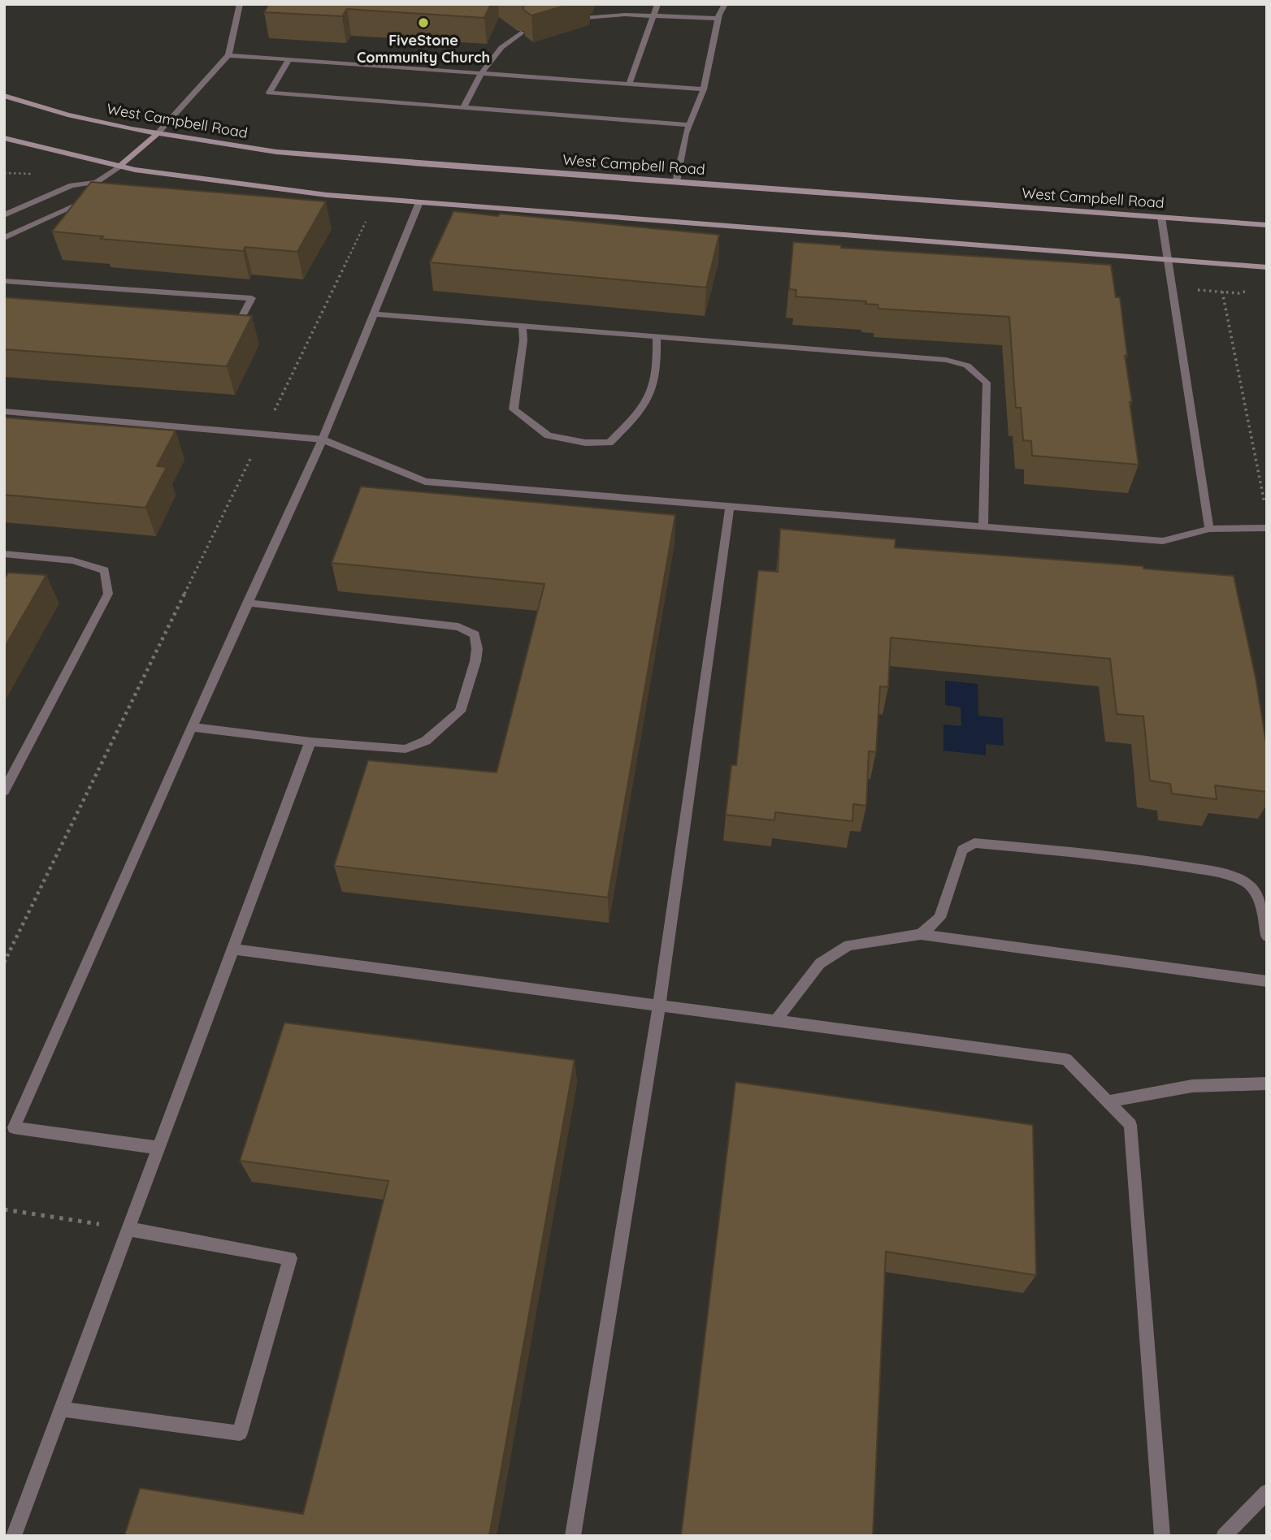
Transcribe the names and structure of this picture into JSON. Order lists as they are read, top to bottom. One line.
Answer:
{"streets":{"main road":["West Campbell Road"]},"places":["FiveStone Community Church"]}
